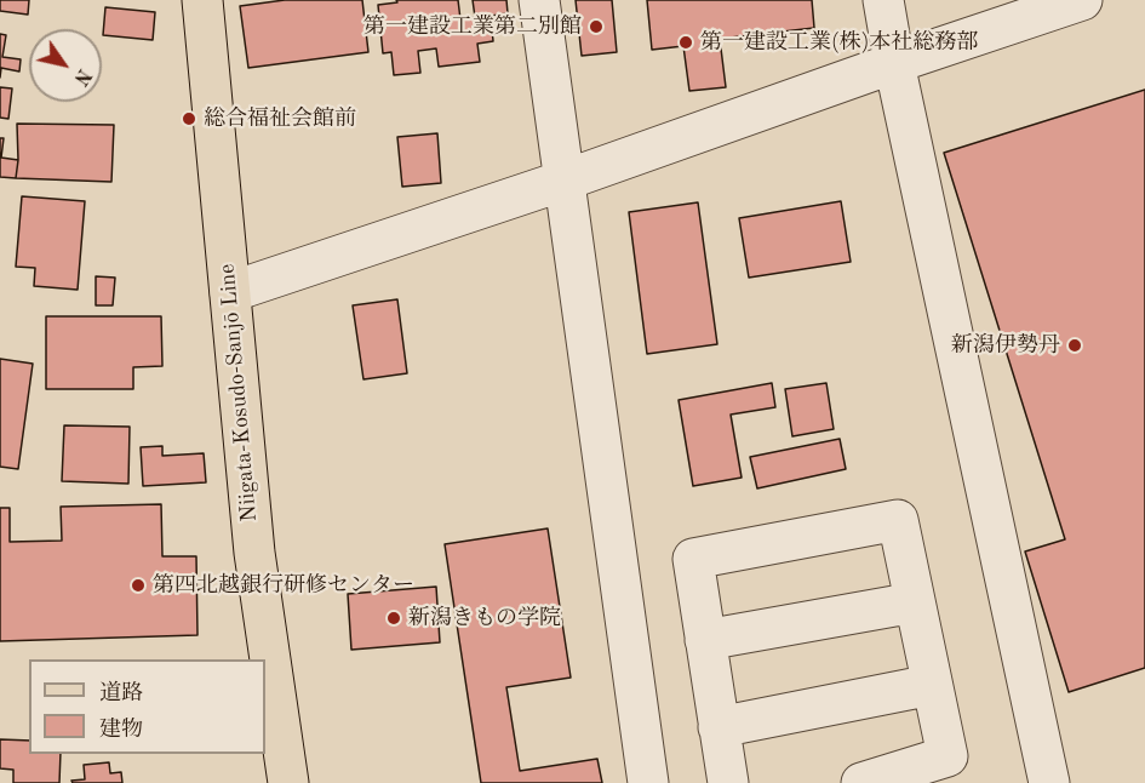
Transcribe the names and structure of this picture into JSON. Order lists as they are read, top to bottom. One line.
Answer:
{"streets":{"main road":["Niigata-Kosudo-Sanjō Line"]},"places":["第一建設工業第二別館","第一建設工業(株)本社総務部","総合福祉会館前","新潟伊勢丹","第四北越銀行研修センター","新潟きもの学院"],"legend":["道路","建物"],"north":"bottom right"}
